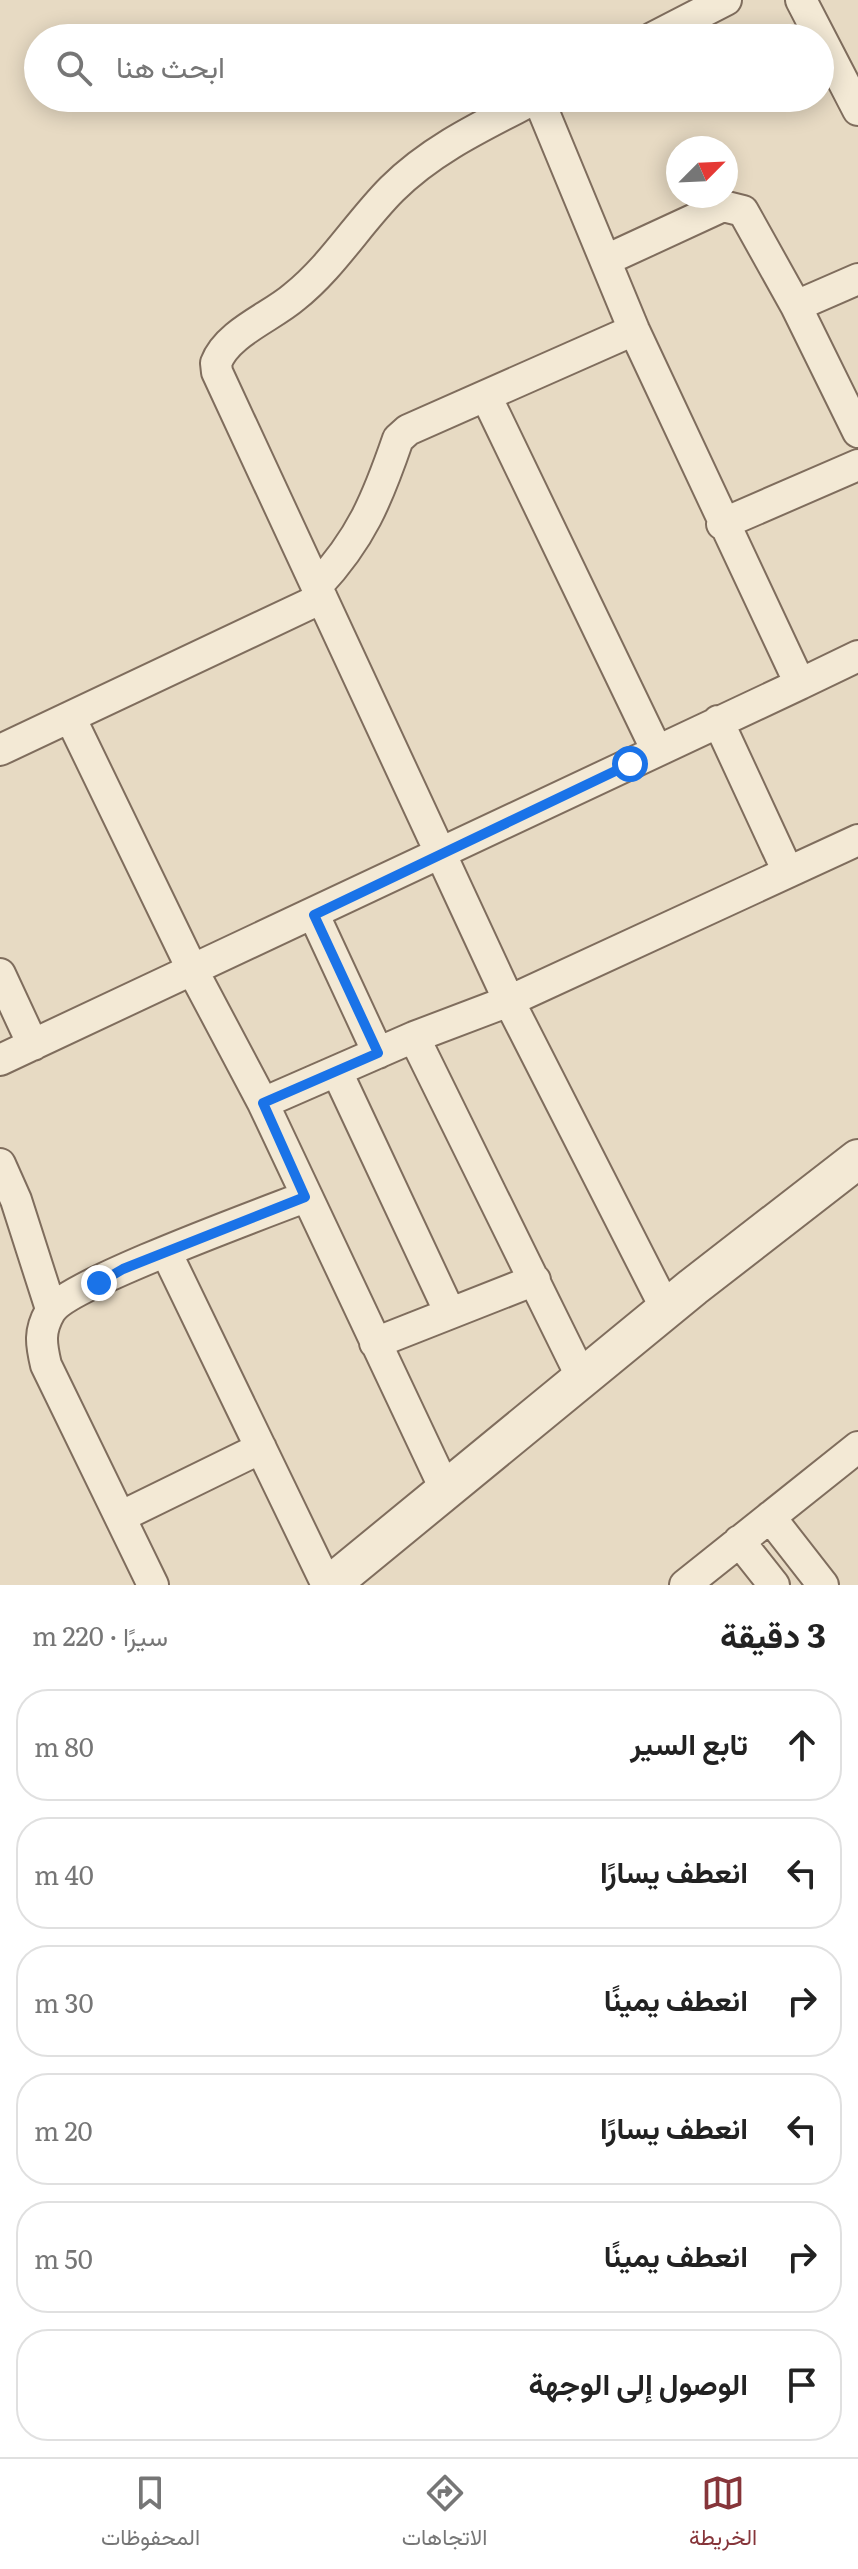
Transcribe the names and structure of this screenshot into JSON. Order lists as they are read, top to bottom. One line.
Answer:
{"north":"top right","page":{"search":"ابحث هنا","heading":["3 دقيقة","سيرًا · 220 m"],"list":[["تابع السير","80 m"],["انعطف يسارًا","40 m"],["انعطف يمينًا","30 m"],["انعطف يسارًا","20 m"],["انعطف يمينًا","50 m"],"الوصول إلى الوجهة"],"nav":["الخريطة","الاتجاهات","المحفوظات"]}}
